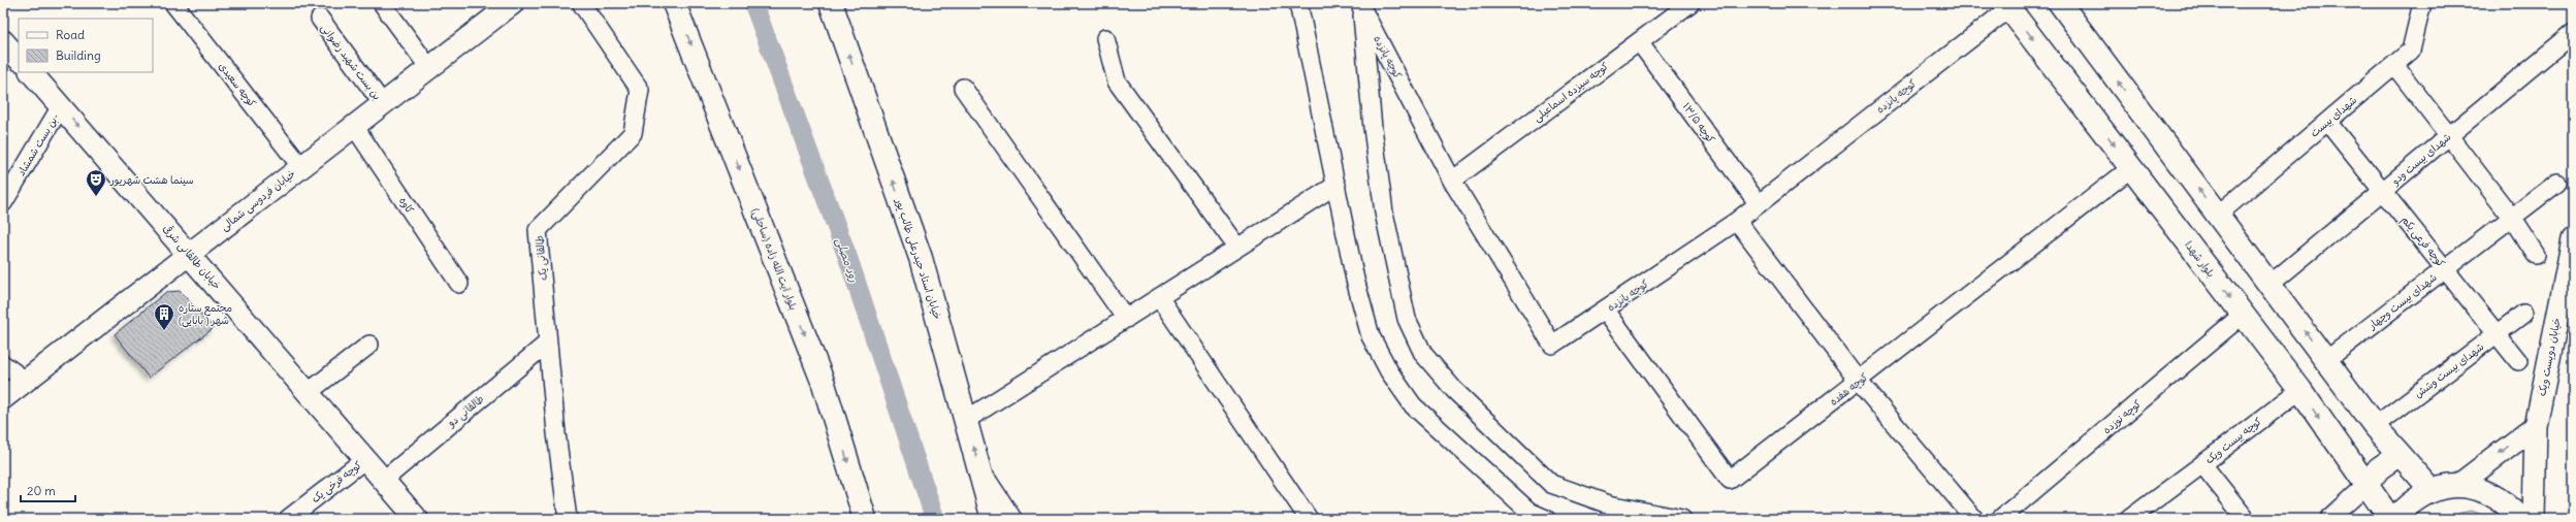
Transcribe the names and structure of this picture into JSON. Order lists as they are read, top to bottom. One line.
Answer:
{"streets":{"main road":["بلوار آیت الله زاده (ساحلی)","خیابان استاد حیدرعلی طالب پور","بلوار شهدا"],"street":["کوچه پانزده","بن بست شهید رضوانی","کوچه سعیدی","کوچه سیزده اسماعیلی","شهدای بیست","کوچه ۱۳/۵","بن بست شمشاد-","شهدای بیست ودو","خیابان فردوسی شمالی","کاوه","کوچه فرعی یکم","خیابان طالقانی شرقی","طالقانی یک","شهدای بیست وچهار","خیابان دویست ویک","شهدای بیست وشش","کوچه هفده","طالقانی دو","کوچه نوزده","کوچه بیست ویک","کوچه فرخی یک"]},"crossings":[["کوچه پانزده","کوچه سیزده اسماعیلی"],["کوچه پانزده","کوچه ۱۳/۵"],["کوچه پانزده","بلوار شهدا"],["کوچه پانزده","کوچه هفده"],["بن بست شهید رضوانی","خیابان فردوسی شمالی"],["کوچه سعیدی","خیابان فردوسی شمالی"],["کوچه سیزده اسماعیلی","کوچه ۱۳/۵"],["شهدای بیست","کوچه فرعی یکم"],["بن بست شمشاد-","خیابان طالقانی شرقی"],["شهدای بیست ودو","کوچه فرعی یکم"],["خیابان فردوسی شمالی","کاوه"],["خیابان فردوسی شمالی","خیابان طالقانی شرقی"],["کوچه فرعی یکم","شهدای بیست وچهار"],["کوچه فرعی یکم","شهدای بیست وشش"],["خیابان طالقانی شرقی","طالقانی دو"],["خیابان طالقانی شرقی","کوچه فرخی یک"],["طالقانی یک","طالقانی دو"],["بلوار شهدا","کوچه هفده"],["بلوار شهدا","کوچه نوزده"],["بلوار شهدا","کوچه بیست ویک"]],"one_way":["بلوار آیت الله زاده (ساحلی)","خیابان استاد حیدرعلی طالب پور"],"water":["رود مصلی"],"places":{"theatre":["سینما هشت شهریور"],"building":["مجتمع ستاره شهر ( بابایی)"]},"legend":["Road","Building"],"scale_bar":"20 m"}
